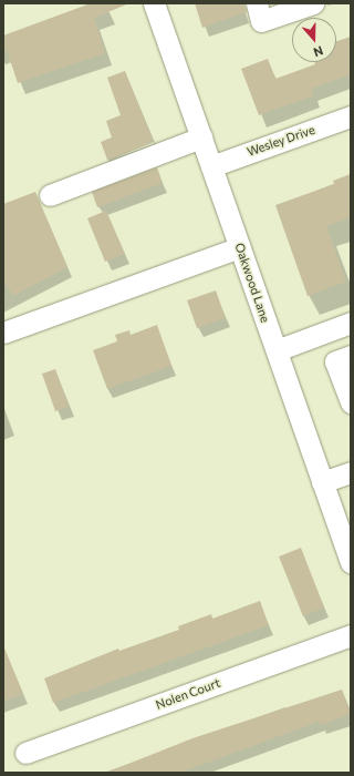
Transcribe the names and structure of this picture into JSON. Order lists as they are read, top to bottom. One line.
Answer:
{"streets":{"street":["Wesley Drive","Oakwood Lane","Nolen Court"]},"crossings":[["Wesley Drive","Oakwood Lane"]],"north":"bottom"}
